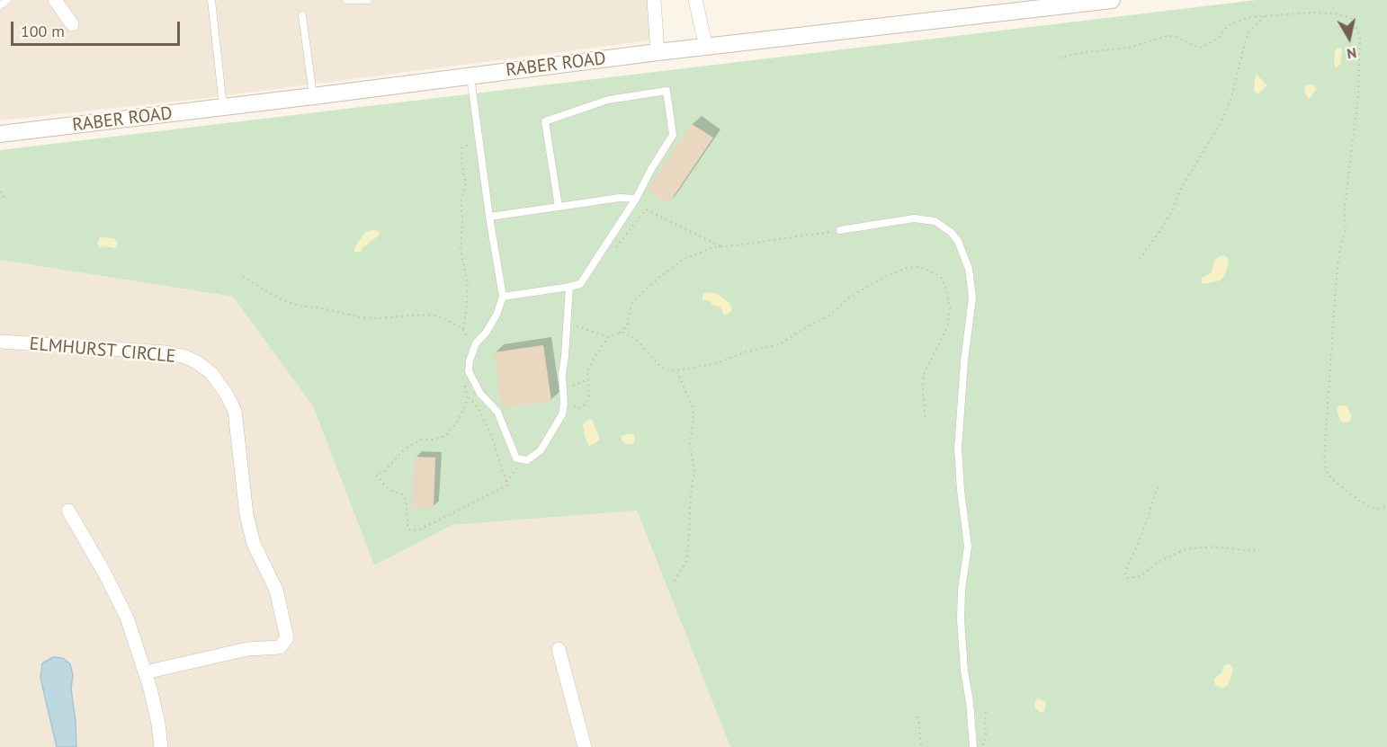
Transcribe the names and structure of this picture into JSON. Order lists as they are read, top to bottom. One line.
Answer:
{"streets":{"street":["RABER ROAD","ELMHURST CIRCLE"]},"scale_bar":"100 m","north":"bottom"}
